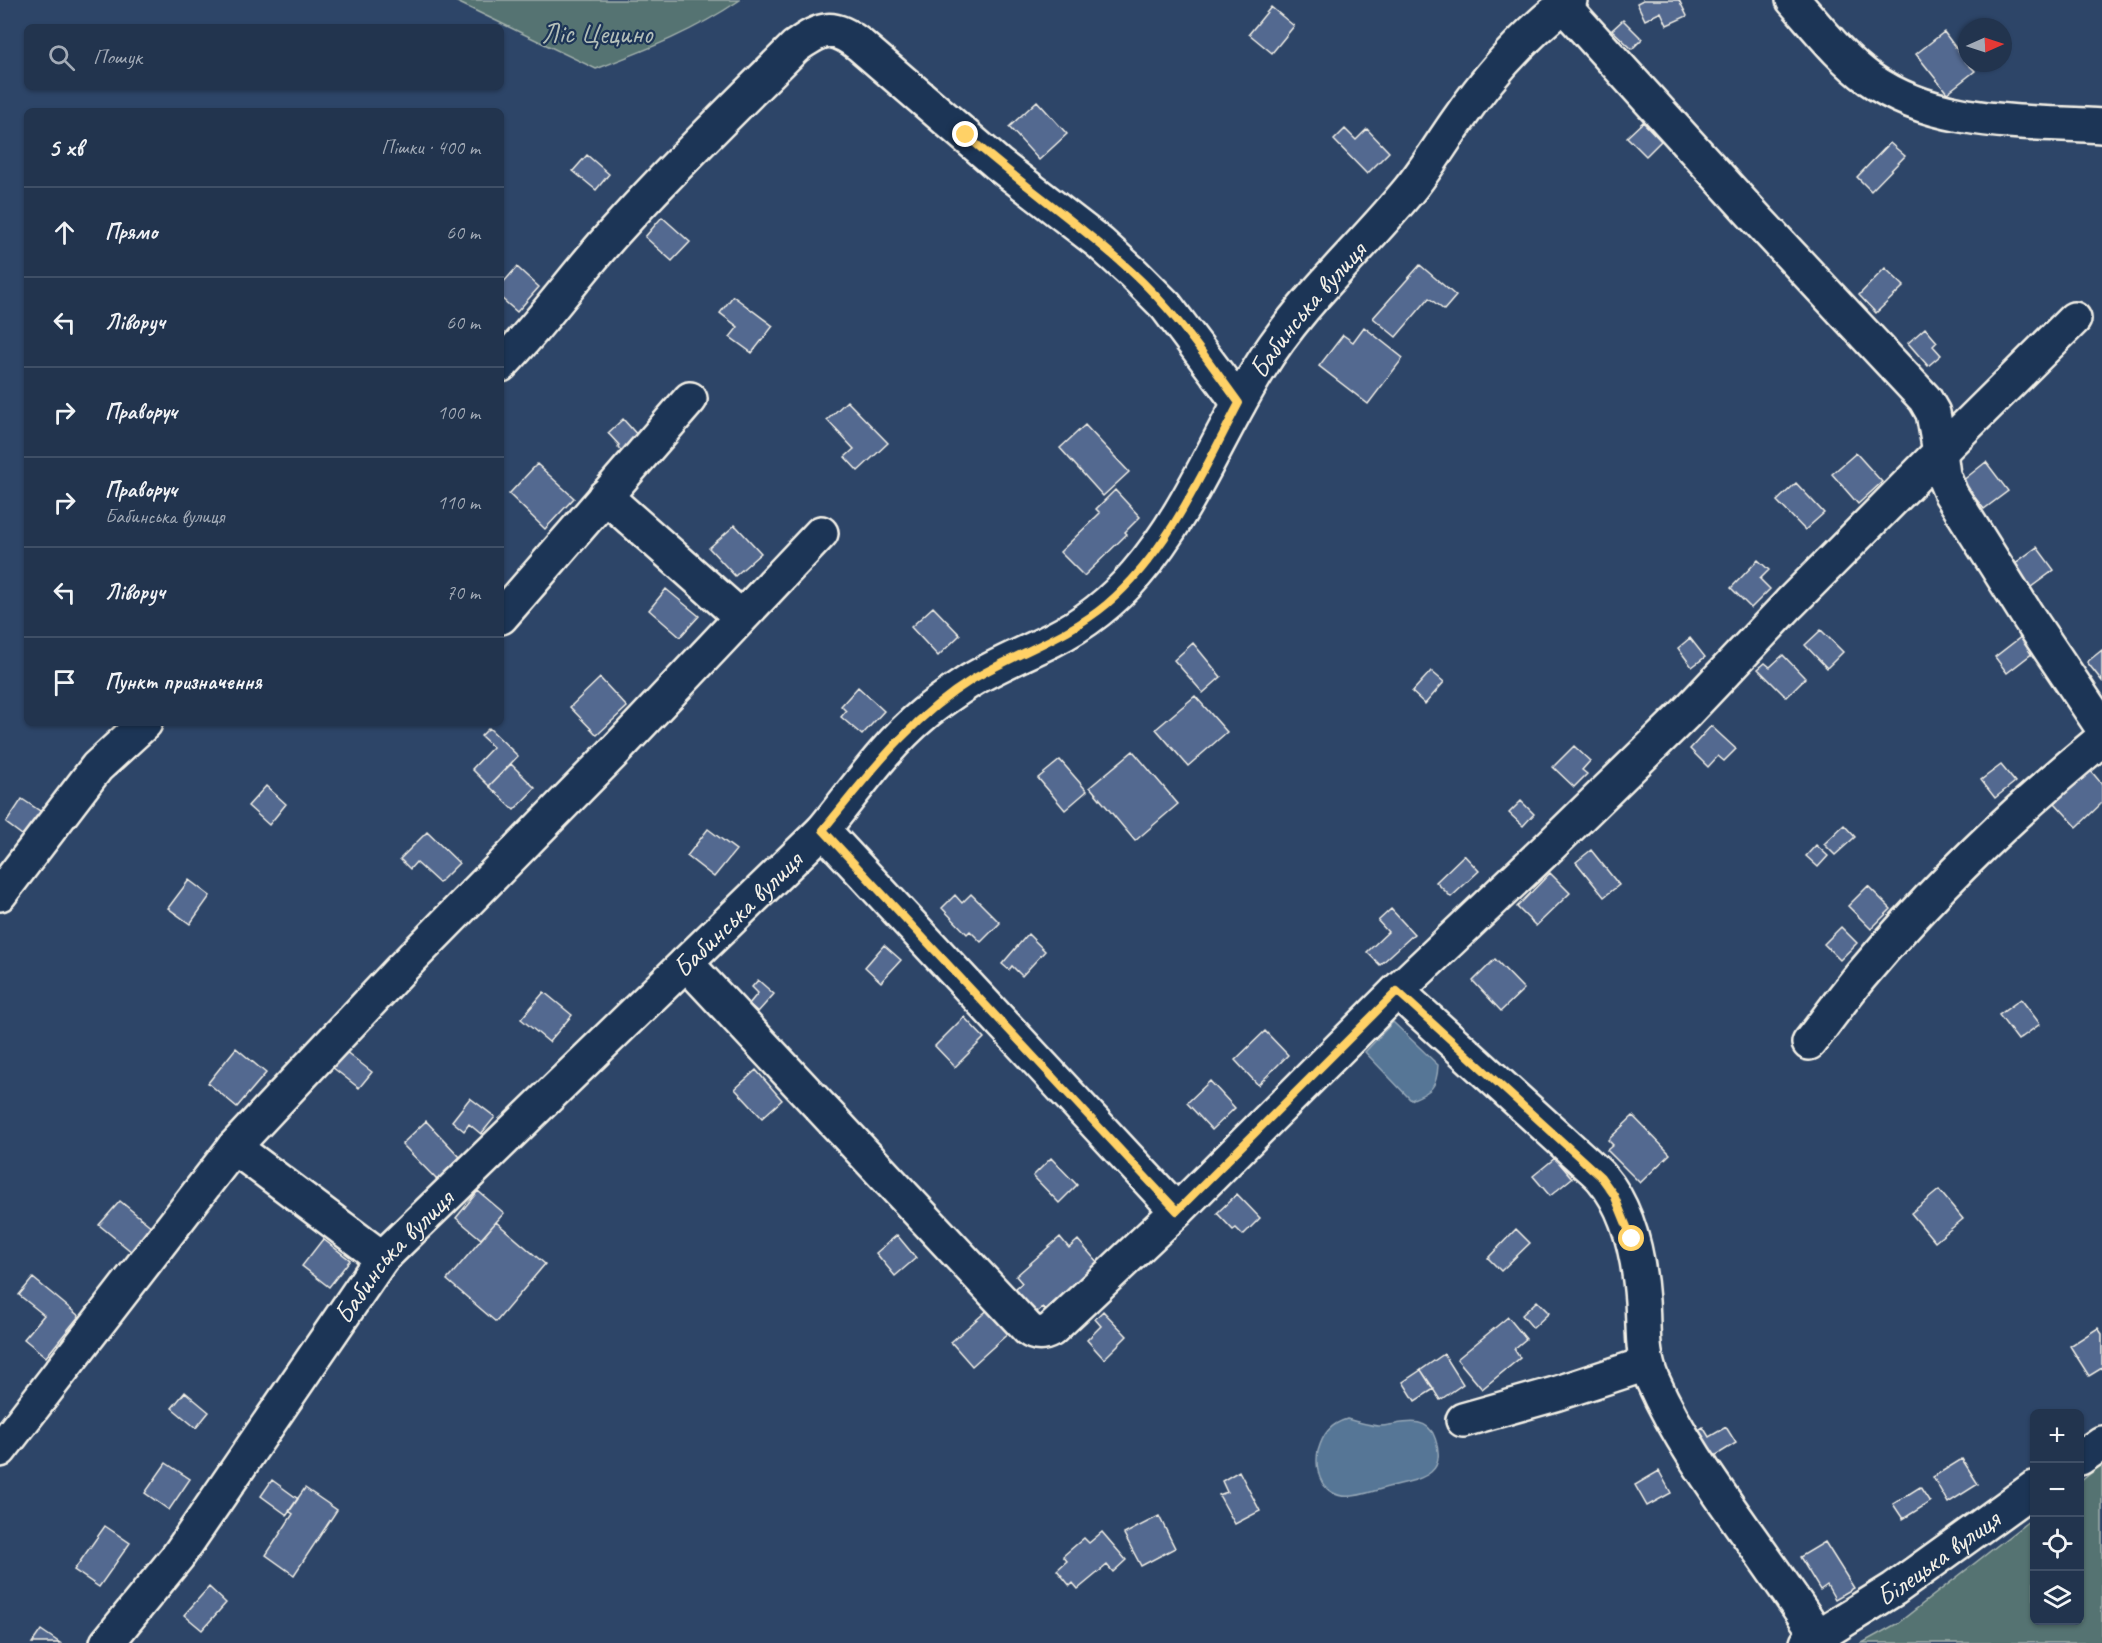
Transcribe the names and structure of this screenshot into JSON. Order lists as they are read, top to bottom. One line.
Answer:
{"streets":{"street":["Бабинська вулиця","Білецька вулиця"]},"parks":["Ліс Цецино"],"north":"right","page":{"search":"Пошук","heading":["5 хв","Пішки · 400 m"],"list":[["Прямо","60 m"],["Ліворуч","60 m"],["Праворуч","100 m"],["Праворуч","Бабинська вулиця","110 m"],["Ліворуч","70 m"],"Пункт призначення"],"map_buttons":["+","−"]}}
